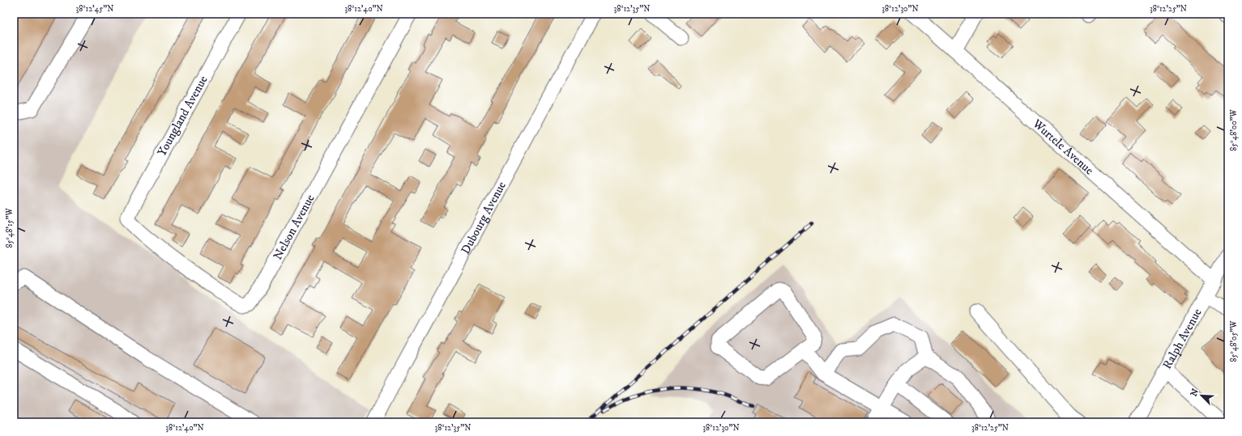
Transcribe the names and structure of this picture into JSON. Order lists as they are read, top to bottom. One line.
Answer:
{"streets":{"street":["Youngland Avenue","Wurtele Avenue","Dubourg Avenue","Nelson Avenue","Ralph Avenue"]},"crossings":[["Youngland Avenue","Nelson Avenue"],["Wurtele Avenue","Ralph Avenue"]],"north":"top left","coordinates":["38°12'45\"N","38°12'40\"N","38°12'35\"N","38°12'30\"N","38°12'25\"N","85°48'00\"W","85°48'15\"W","85°48'05\"W"]}
